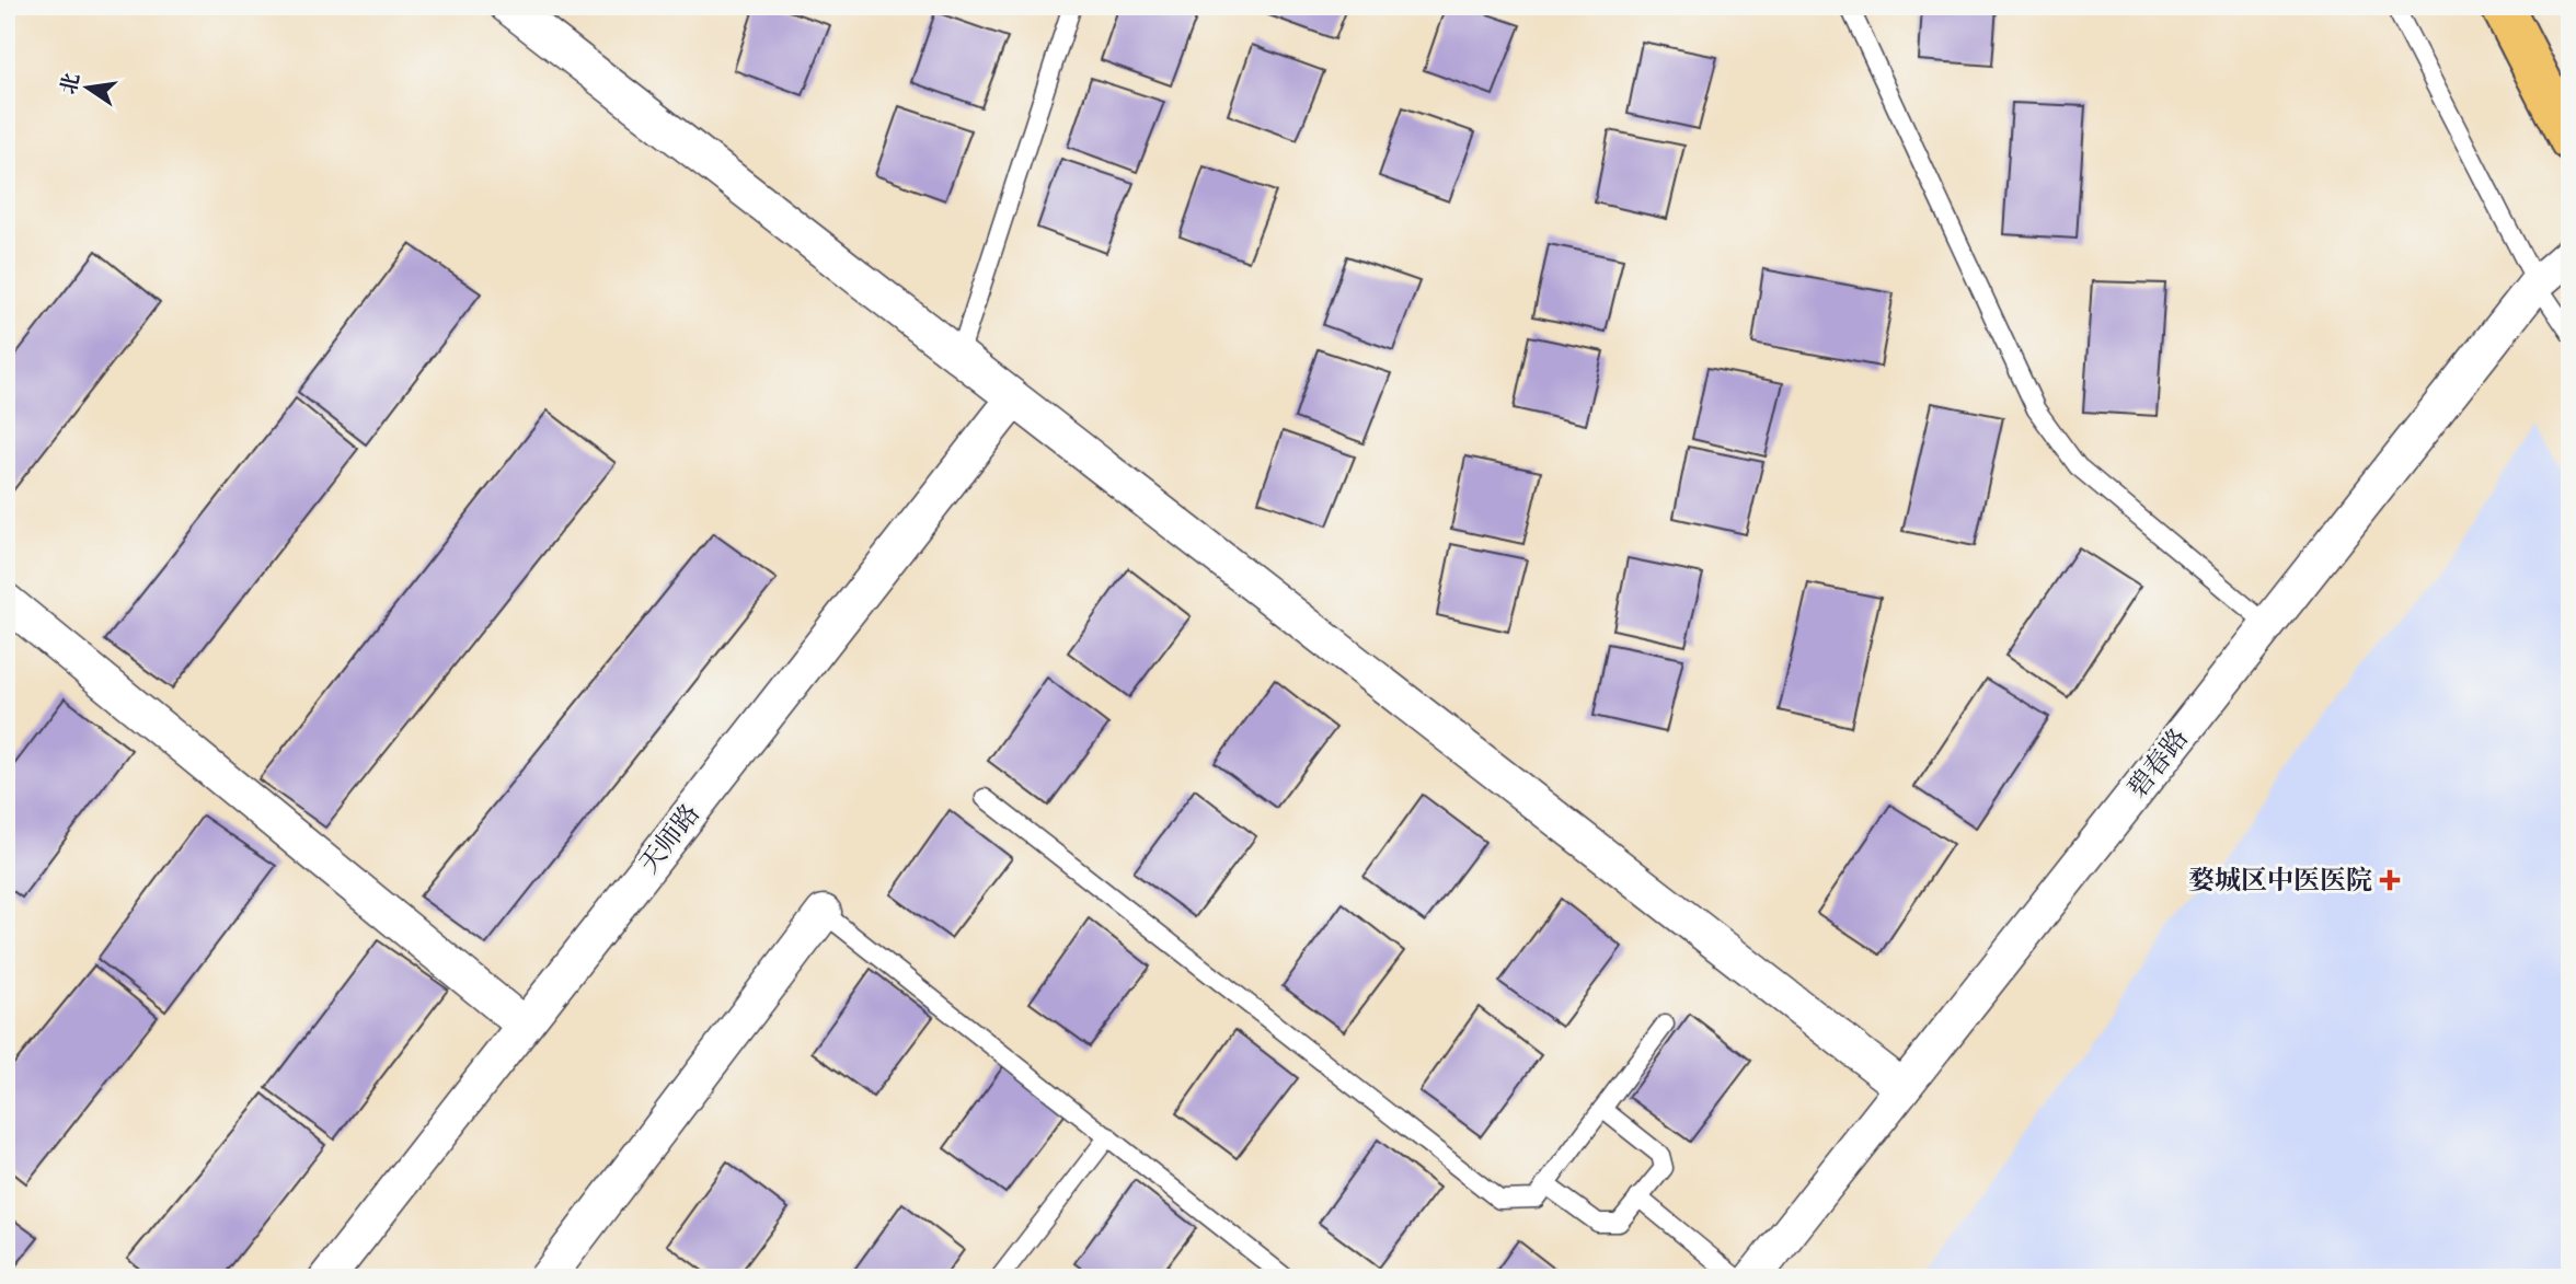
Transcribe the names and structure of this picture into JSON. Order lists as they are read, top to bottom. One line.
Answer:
{"streets":{"street":["碧春路","天师路"]},"places":{"health":["婺城区中医医院"]},"north":"left"}
